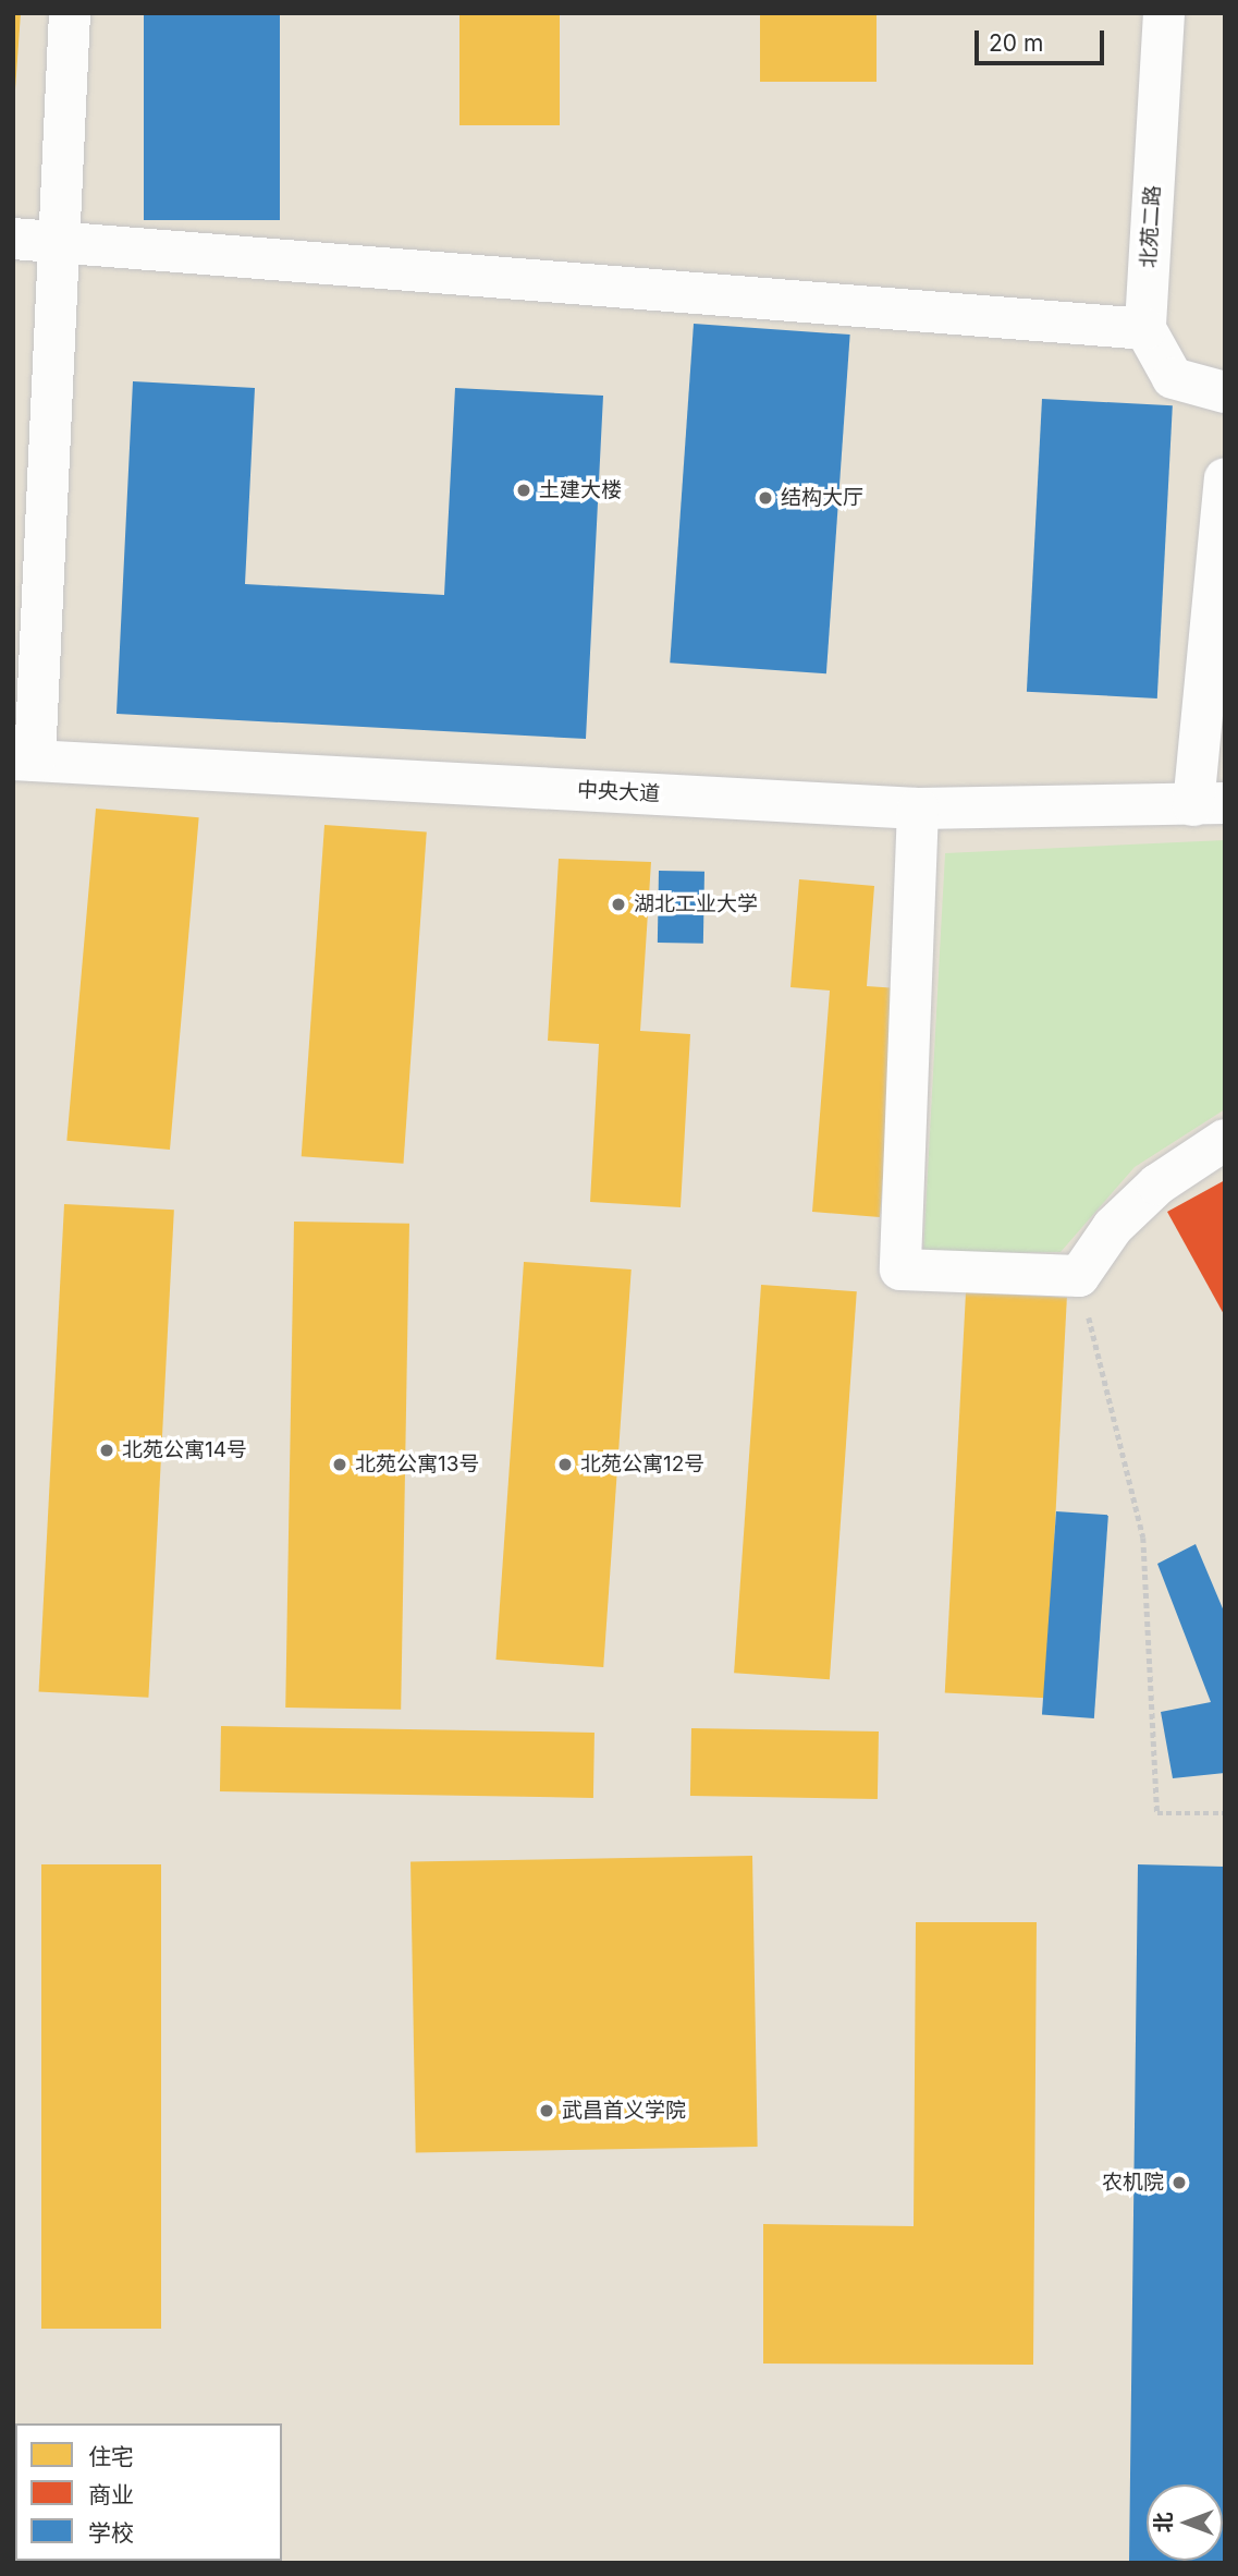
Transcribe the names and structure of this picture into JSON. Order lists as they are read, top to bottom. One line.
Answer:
{"streets":{"street":["北苑二路","中央大道"]},"places":["土建大楼","结构大厅","湖北工业大学","北苑公寓14号","北苑公寓13号","北苑公寓12号","武昌首义学院","农机院"],"legend":["住宅","商业","学校"],"scale_bar":"20 m","north":"left"}
